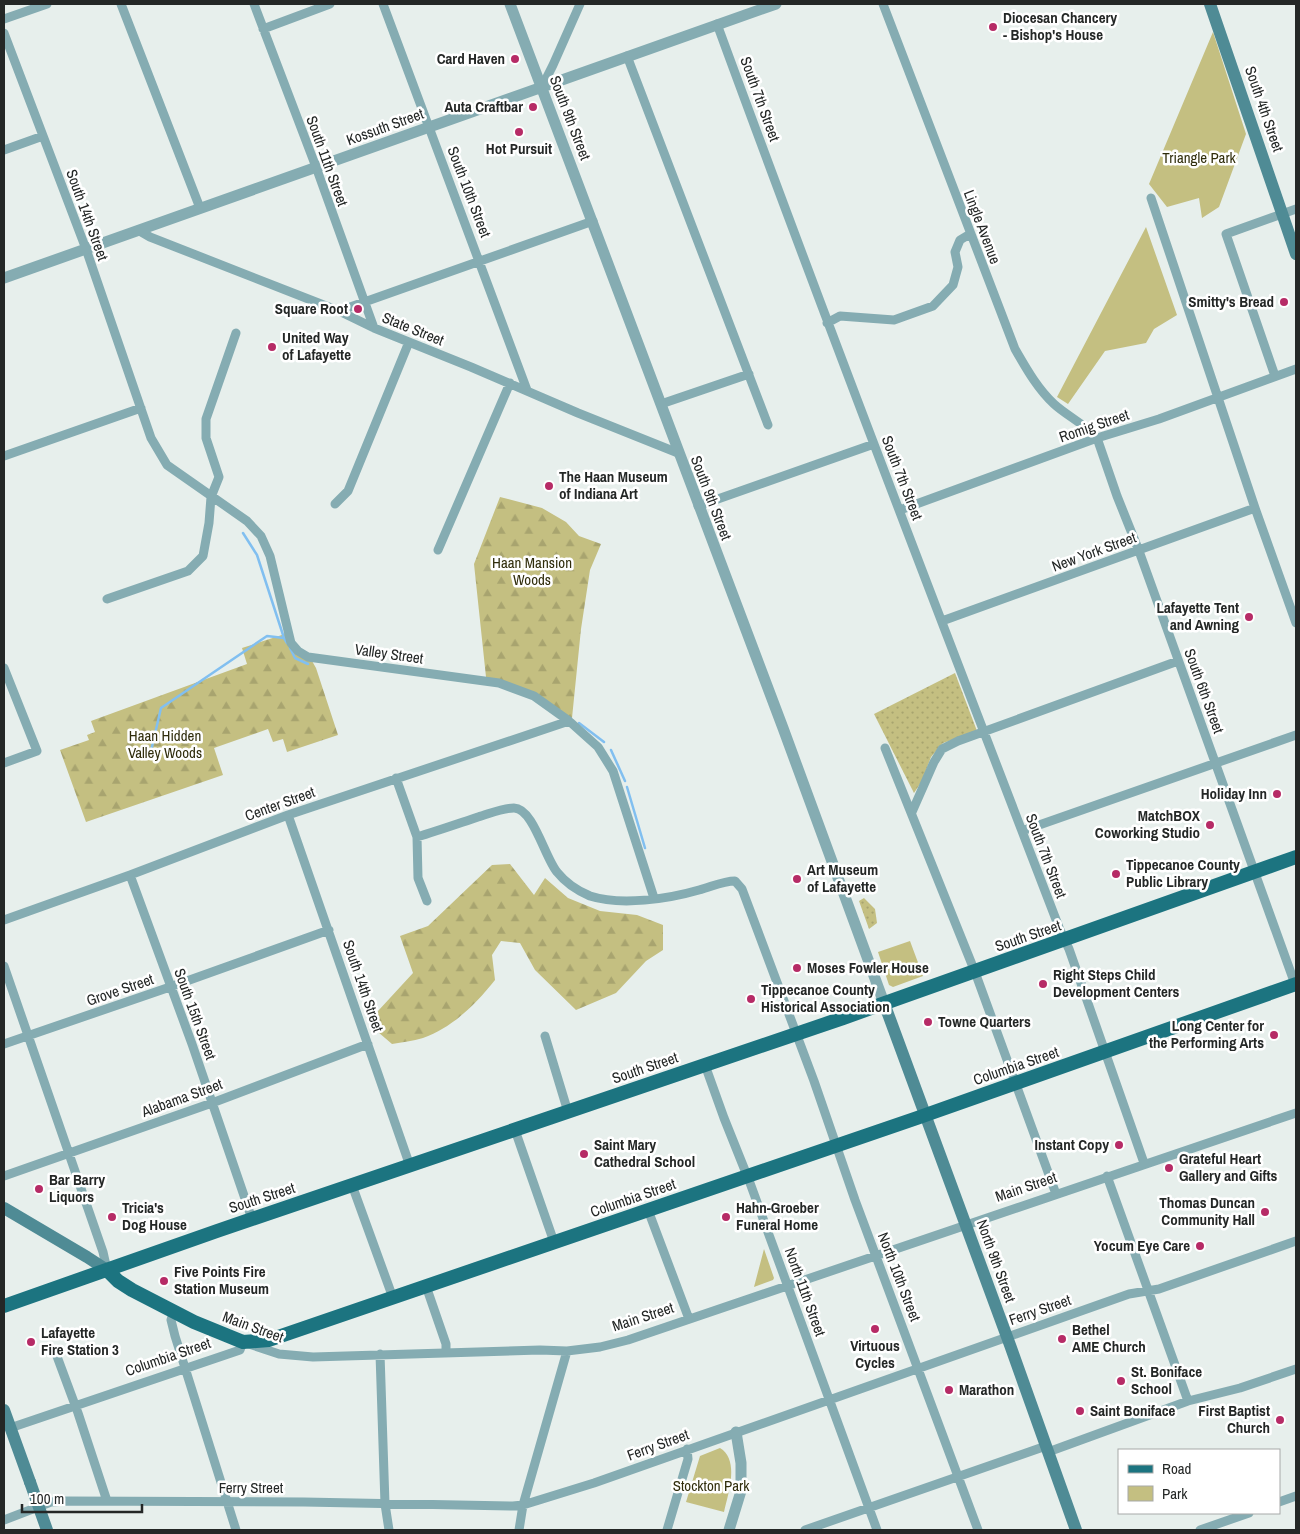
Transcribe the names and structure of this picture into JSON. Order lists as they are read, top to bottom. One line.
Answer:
{"streets":{"main road":["South 4th Street","South Street","Columbia Street","Main Street","North 9th Street"],"street":["South 7th Street","South 9th Street","Kossuth Street","South 11th Street","South 10th Street","South 14th Street","Lingle Avenue","State Street","Romig Street","New York Street","Valley Street","South 6th Street","Center Street","Grove Street","South 15th Street","Alabama Street","North 10th Street","North 11th Street","Ferry Street"]},"crossings":[["South 7th Street","Kossuth Street"],["South 7th Street","Romig Street"],["South 7th Street","New York Street"],["South 7th Street","South Street"],["South 7th Street","Columbia Street"],["South 7th Street","Main Street"],["South 9th Street","Kossuth Street"],["South 9th Street","State Street"],["South 9th Street","South Street"],["South 9th Street","North 9th Street"],["Kossuth Street","South 11th Street"],["Kossuth Street","South 10th Street"],["Kossuth Street","South 14th Street"],["Kossuth Street","State Street"],["South 11th Street","State Street"],["South 10th Street","State Street"],["South 14th Street","Valley Street"],["South 14th Street","Center Street"],["South 14th Street","South Street"],["South 14th Street","Grove Street"],["South 14th Street","Alabama Street"],["Lingle Avenue","Romig Street"],["Lingle Avenue","South 6th Street"],["Romig Street","South 6th Street"],["New York Street","South 6th Street"],["Valley Street","Center Street"],["South 6th Street","South Street"],["South 6th Street","Columbia Street"],["Center Street","South 15th Street"],["South Street","South 15th Street"],["South Street","Main Street"],["South Street","North 9th Street"],["South Street","North 10th Street"],["South Street","North 11th Street"],["Grove Street","South 15th Street"],["South 15th Street","Alabama Street"],["Columbia Street","Main Street"],["Columbia Street","North 9th Street"],["Columbia Street","North 10th Street"],["Columbia Street","North 11th Street"],["Main Street","North 9th Street"],["Main Street","North 10th Street"],["Main Street","North 11th Street"],["North 9th Street","Ferry Street"],["North 10th Street","Ferry Street"],["North 11th Street","Ferry Street"]],"parks":["Triangle Park","Haan Mansion Woods","Haan Hidden Valley Woods","Stockton Park"],"places":["Diocesan Chancery - Bishop's House","Card Haven","Auta Craftbar","Hot Pursuit","Smitty's Bread","Square Root","United Way of Lafayette","The Haan Museum of Indiana Art","Lafayette Tent and Awning","Holiday Inn","MatchBOX Coworking Studio","Tippecanoe County Public Library","Art Museum of Lafayette","Moses Fowler House","Right Steps Child Development Centers","Tippecanoe County Historical Association","Towne Quarters","Long Center for the Performing Arts","Instant Copy","Saint Mary Cathedral School","Grateful Heart Gallery and Gifts","Bar Barry Liquors","Thomas Duncan Community Hall","Tricia's Dog House","Hahn-Groeber Funeral Home","Yocum Eye Care","Five Points Fire Station Museum","Virtuous Cycles","Bethel AME Church","Lafayette Fire Station 3","St. Boniface School","Marathon","Saint Boniface","First Baptist Church"],"legend":["Road","Park"],"scale_bar":"100 m"}
